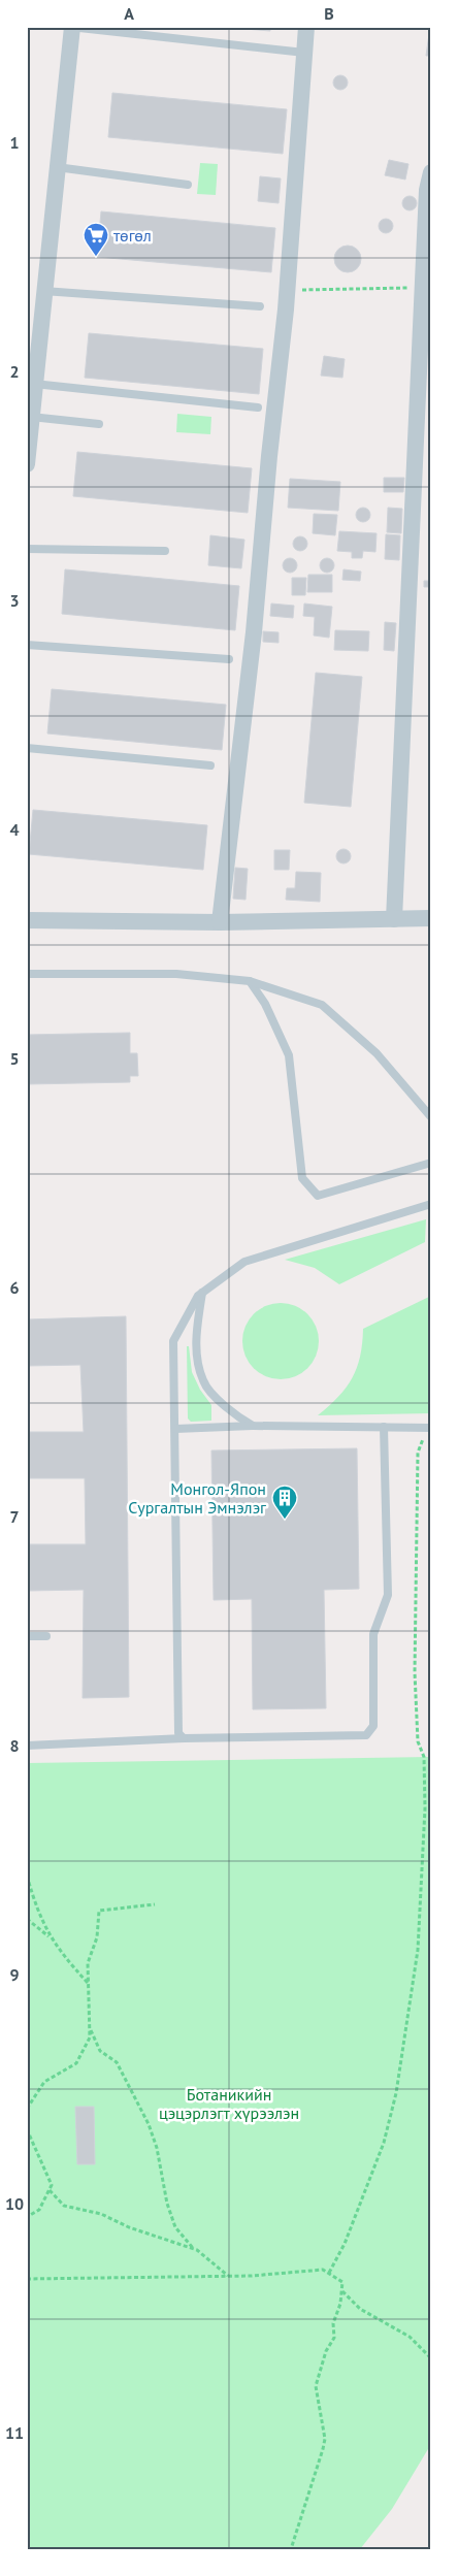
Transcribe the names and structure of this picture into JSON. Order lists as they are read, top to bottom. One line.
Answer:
{"parks":["Ботаникийн цэцэрлэгт хүрээлэн"],"places":{"supermarket":["төгөл"],"building":["Монгол-Япон Сургалтын Эмнэлэг"]},"grid":{"columns":["A","B"],"rows":["1","2","3","4","5","6","7","8","9","10","11"]}}
